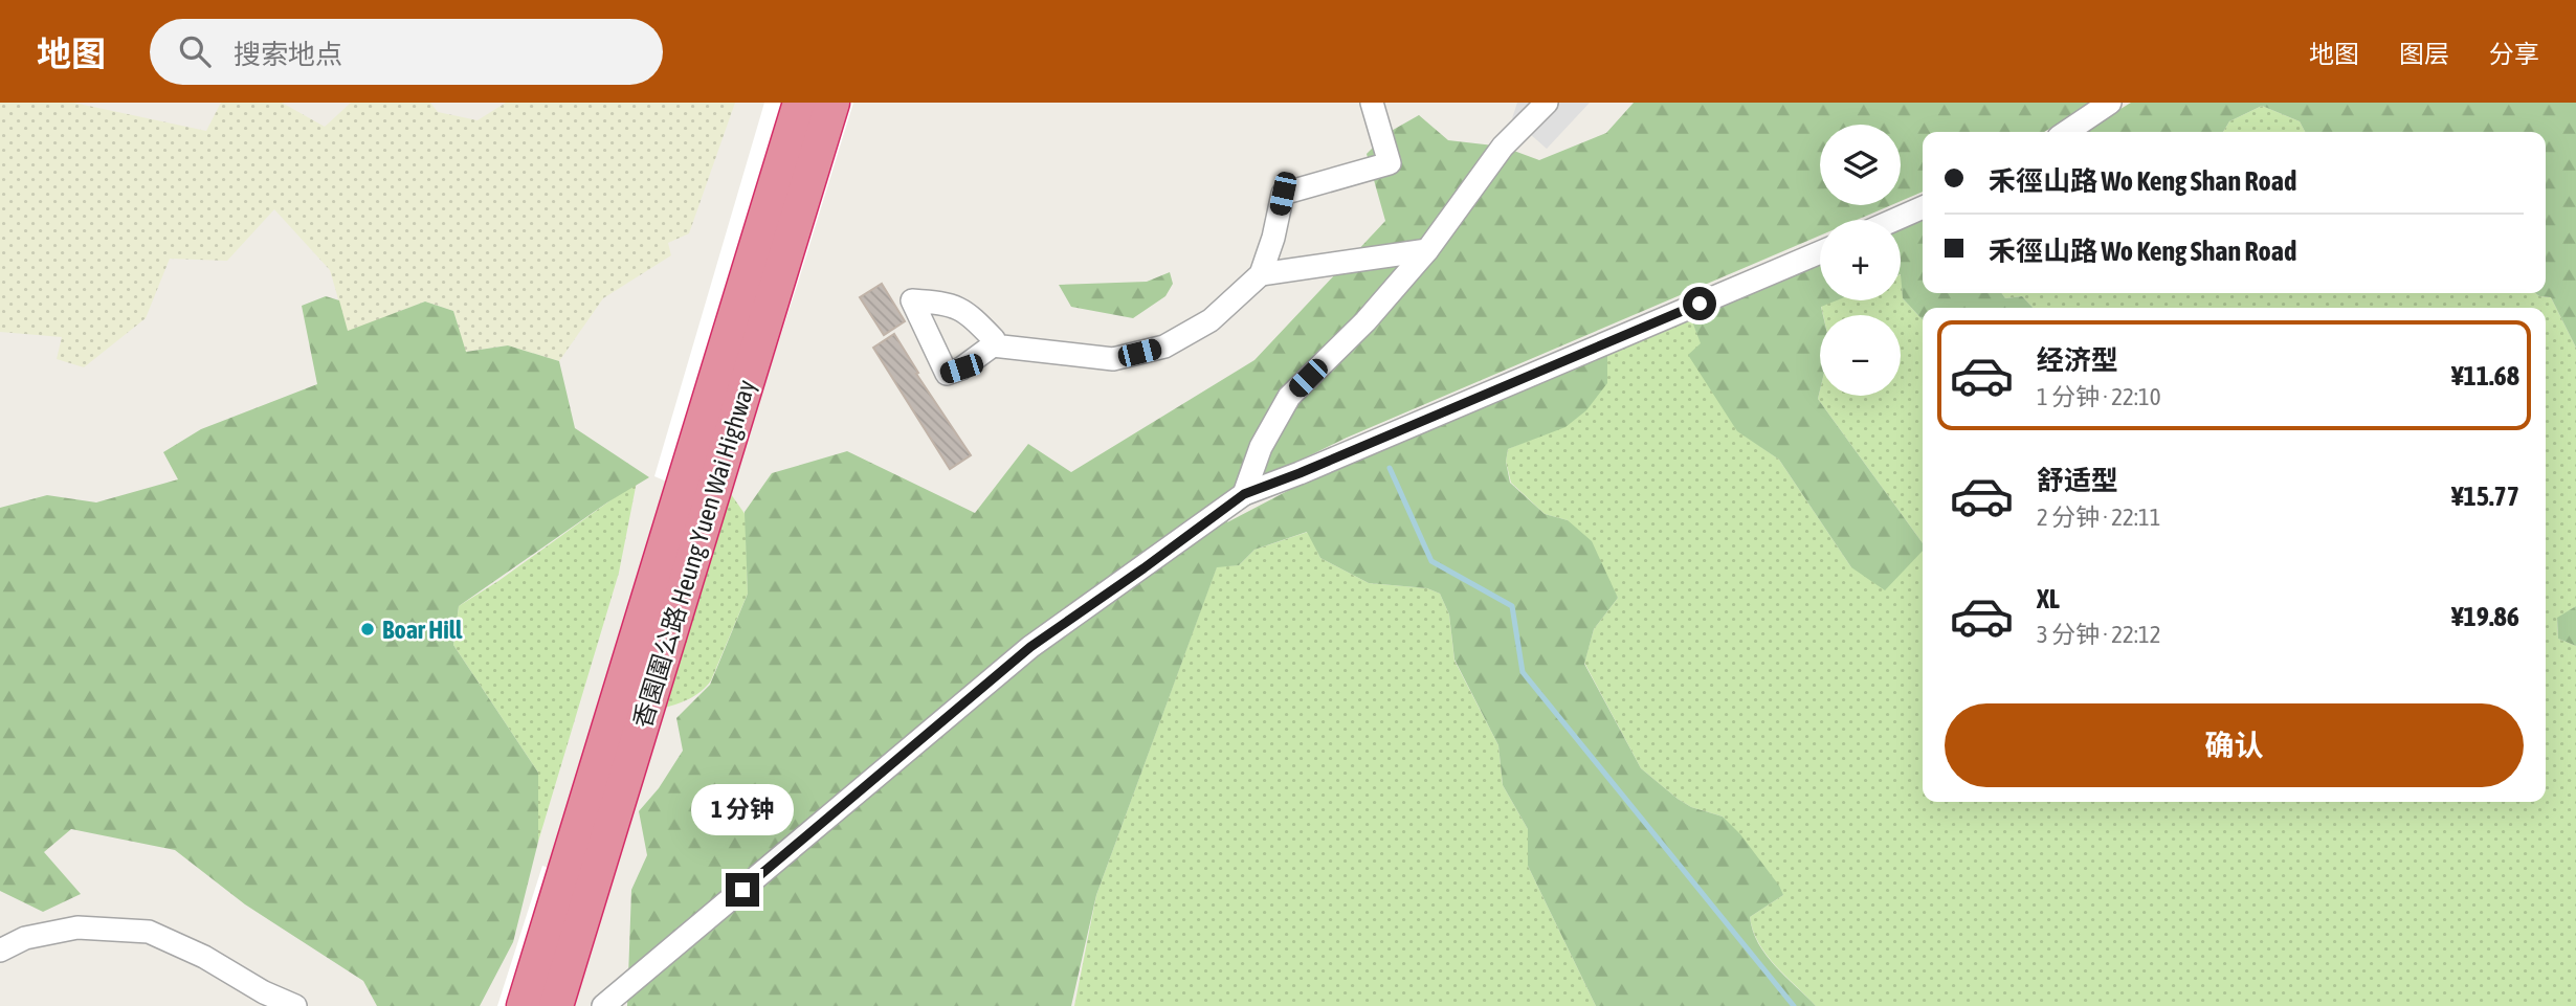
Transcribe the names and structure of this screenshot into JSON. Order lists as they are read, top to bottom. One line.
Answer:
{"streets":{"highway":["香園圍公路 Heung Yuen Wai Highway"]},"places":["Boar Hill"],"page":{"header":"地图","search":"搜索地点","nav":["地图","图层","分享"],"map_buttons":["+","−"],"banner":["禾徑山路 Wo Keng Shan Road","禾徑山路 Wo Keng Shan Road"],"list":[{"name":"经济型","note":"1 分钟 · 22:10","value":"¥11.68"},{"name":"舒适型","note":"2 分钟 · 22:11","value":"¥15.77"},{"name":"XL","note":"3 分钟 · 22:12","value":"¥19.86"}],"buttons":"确认","bubble":"1 分钟"}}
